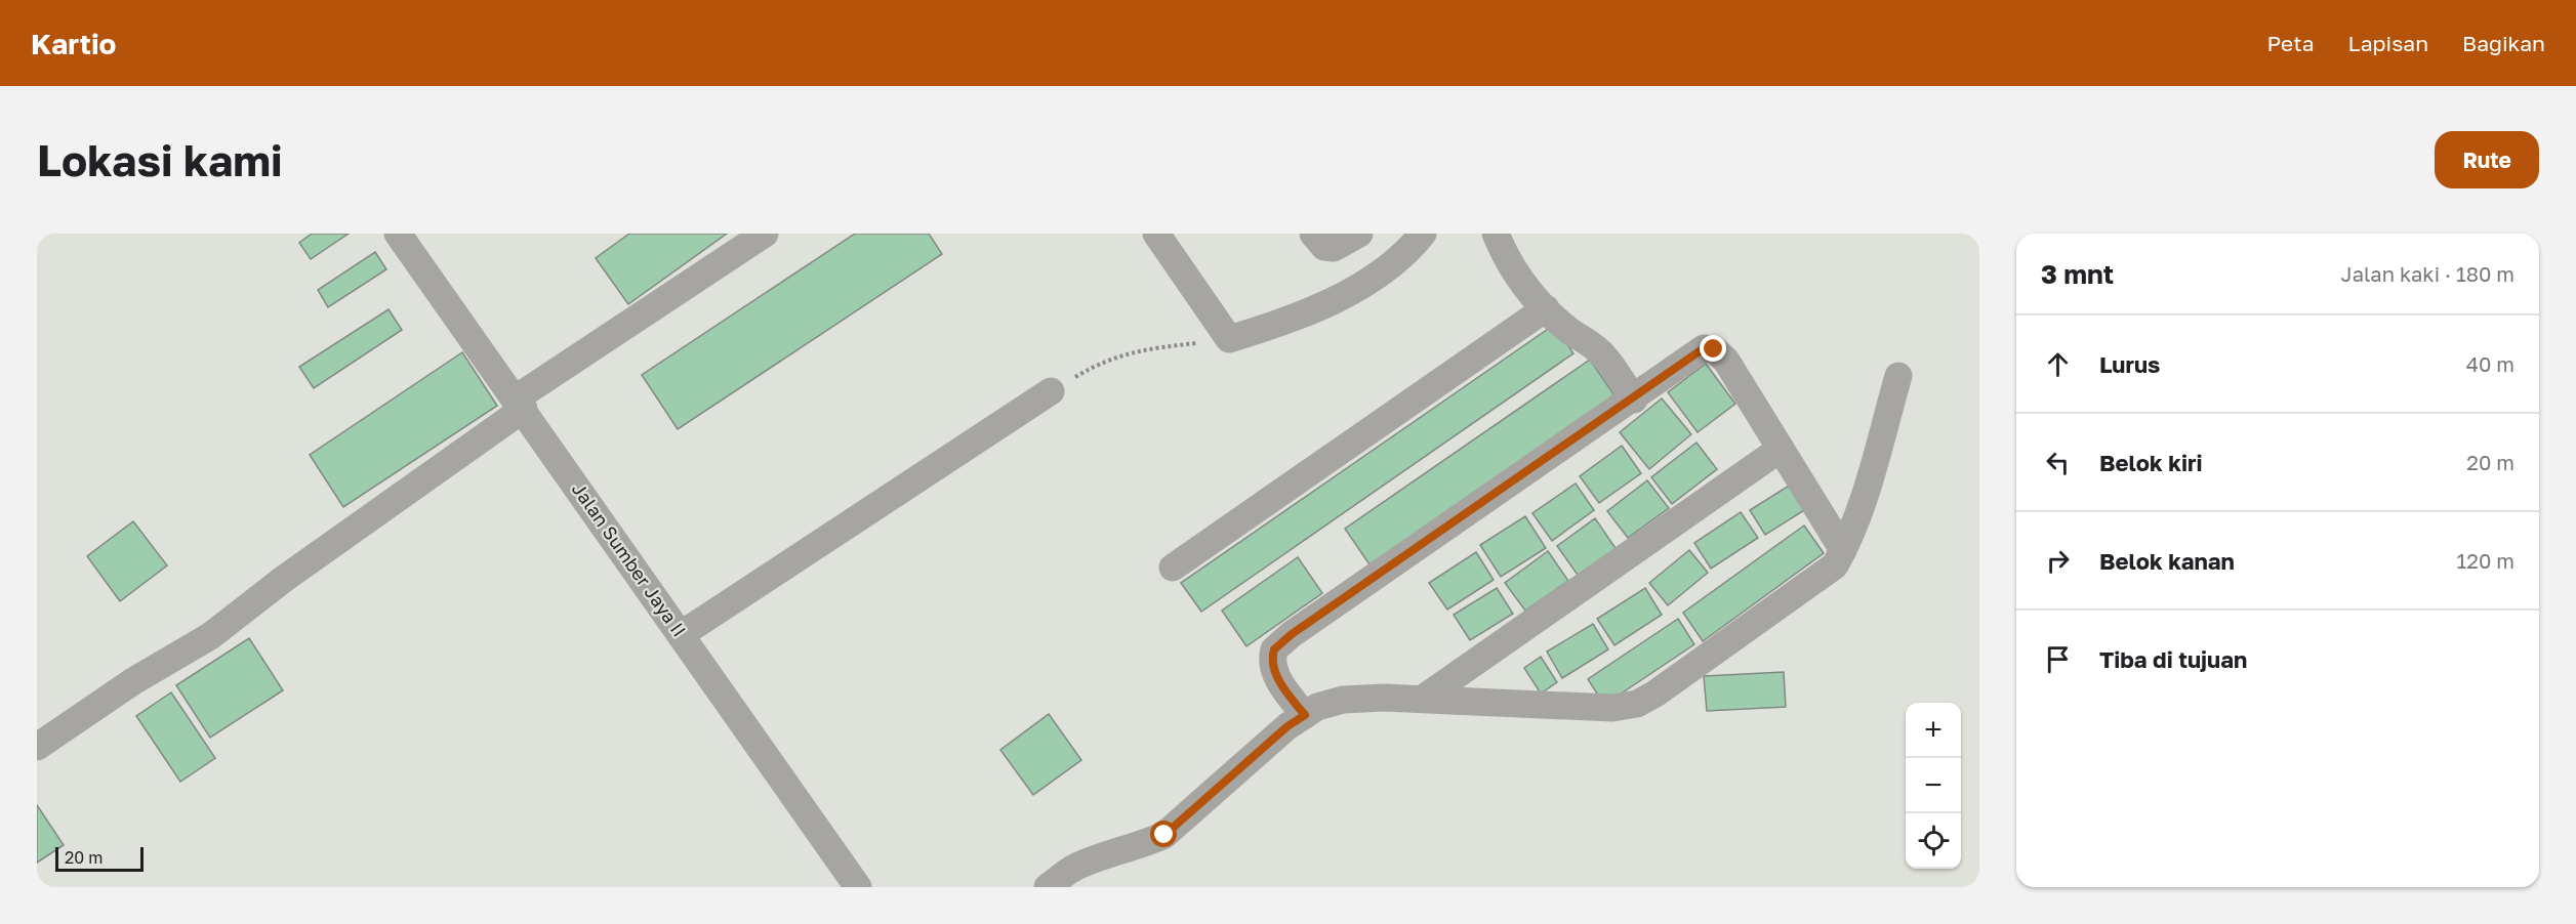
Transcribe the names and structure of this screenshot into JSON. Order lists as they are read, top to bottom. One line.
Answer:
{"streets":{"street":["Jalan Sumber Jaya II"]},"scale_bar":"20 m","page":{"header":"Kartio","nav":["Peta","Lapisan","Bagikan"],"buttons":"Rute","title":"Lokasi kami","heading":["3 mnt","Jalan kaki · 180 m"],"list":[["Lurus","40 m"],["Belok kiri","20 m"],["Belok kanan","120 m"],"Tiba di tujuan"],"map_buttons":["+","−"],"scale":"20 m"}}
